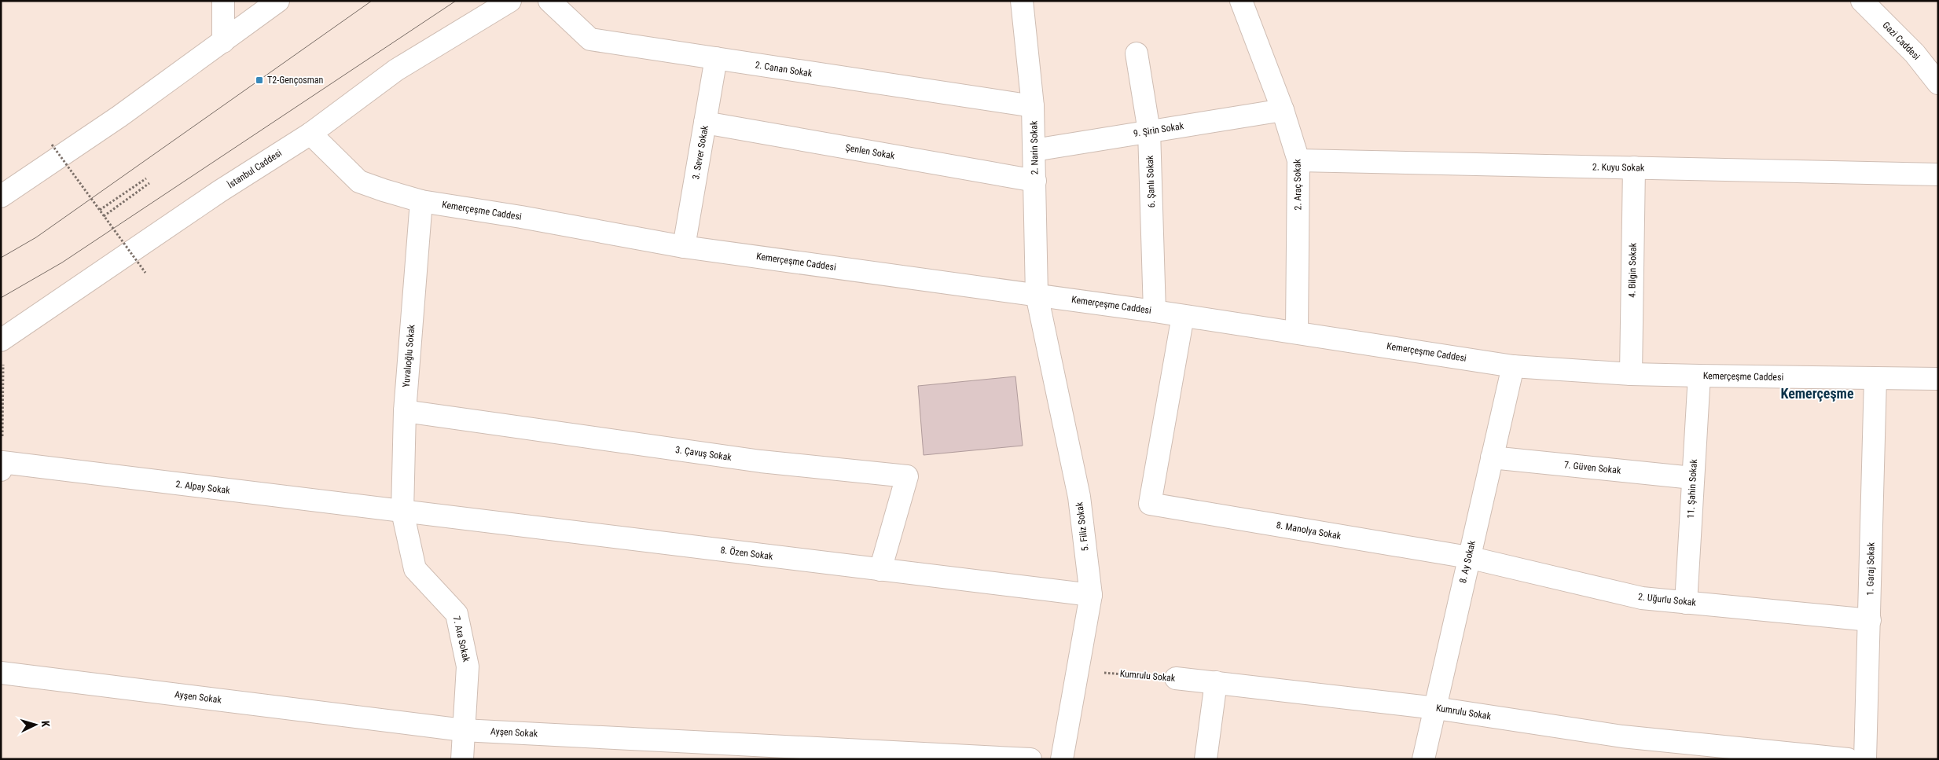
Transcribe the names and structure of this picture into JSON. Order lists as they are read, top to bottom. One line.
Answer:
{"streets":{"main road":["Gazi Caddesi","2. Canan Sokak","9. Şirin Sokak","2. Narin Sokak","Şenlen Sokak","3. Sever Sokak","2. Kuyu Sokak","İstanbul Caddesi","6. Şanlı Sokak","2. Araç Sokak","Kemerçeşme Caddesi","4. Bilgin Sokak","Yuvalıoğlu Sokak","3. Çavuş Sokak","7. Güven Sokak","2. Alpay Sokak","11. Şahin Sokak","5. Filiz Sokak","8. Manolya Sokak","8. Özen Sokak","8. Ay Sokak","1. Garaj Sokak","2. Uğurlu Sokak","7. Ara Sokak","Kumrulu Sokak","Ayşen Sokak"]},"crossings":[["2. Canan Sokak","2. Narin Sokak"],["2. Canan Sokak","3. Sever Sokak"],["9. Şirin Sokak","2. Narin Sokak"],["9. Şirin Sokak","6. Şanlı Sokak"],["9. Şirin Sokak","2. Araç Sokak"],["2. Narin Sokak","Şenlen Sokak"],["2. Narin Sokak","Kemerçeşme Caddesi"],["2. Narin Sokak","5. Filiz Sokak"],["Şenlen Sokak","3. Sever Sokak"],["3. Sever Sokak","Kemerçeşme Caddesi"],["2. Kuyu Sokak","2. Araç Sokak"],["2. Kuyu Sokak","4. Bilgin Sokak"],["İstanbul Caddesi","Kemerçeşme Caddesi"],["6. Şanlı Sokak","Kemerçeşme Caddesi"],["2. Araç Sokak","Kemerçeşme Caddesi"],["Kemerçeşme Caddesi","4. Bilgin Sokak"],["Kemerçeşme Caddesi","Yuvalıoğlu Sokak"],["Kemerçeşme Caddesi","11. Şahin Sokak"],["Kemerçeşme Caddesi","5. Filiz Sokak"],["Kemerçeşme Caddesi","8. Manolya Sokak"],["Kemerçeşme Caddesi","8. Ay Sokak"],["Kemerçeşme Caddesi","1. Garaj Sokak"],["Yuvalıoğlu Sokak","3. Çavuş Sokak"],["Yuvalıoğlu Sokak","2. Alpay Sokak"],["Yuvalıoğlu Sokak","8. Özen Sokak"],["Yuvalıoğlu Sokak","7. Ara Sokak"],["3. Çavuş Sokak","8. Özen Sokak"],["7. Güven Sokak","11. Şahin Sokak"],["7. Güven Sokak","8. Ay Sokak"],["2. Alpay Sokak","8. Özen Sokak"],["2. Alpay Sokak","7. Ara Sokak"],["11. Şahin Sokak","2. Uğurlu Sokak"],["5. Filiz Sokak","8. Özen Sokak"],["5. Filiz Sokak","Kumrulu Sokak"],["8. Manolya Sokak","8. Ay Sokak"],["8. Manolya Sokak","2. Uğurlu Sokak"],["8. Özen Sokak","7. Ara Sokak"],["8. Ay Sokak","2. Uğurlu Sokak"],["8. Ay Sokak","Kumrulu Sokak"],["1. Garaj Sokak","2. Uğurlu Sokak"],["7. Ara Sokak","Ayşen Sokak"]],"districts":["Kemerçeşme"],"places":{"transit":["T2-Gençosman"]},"north":"right"}
